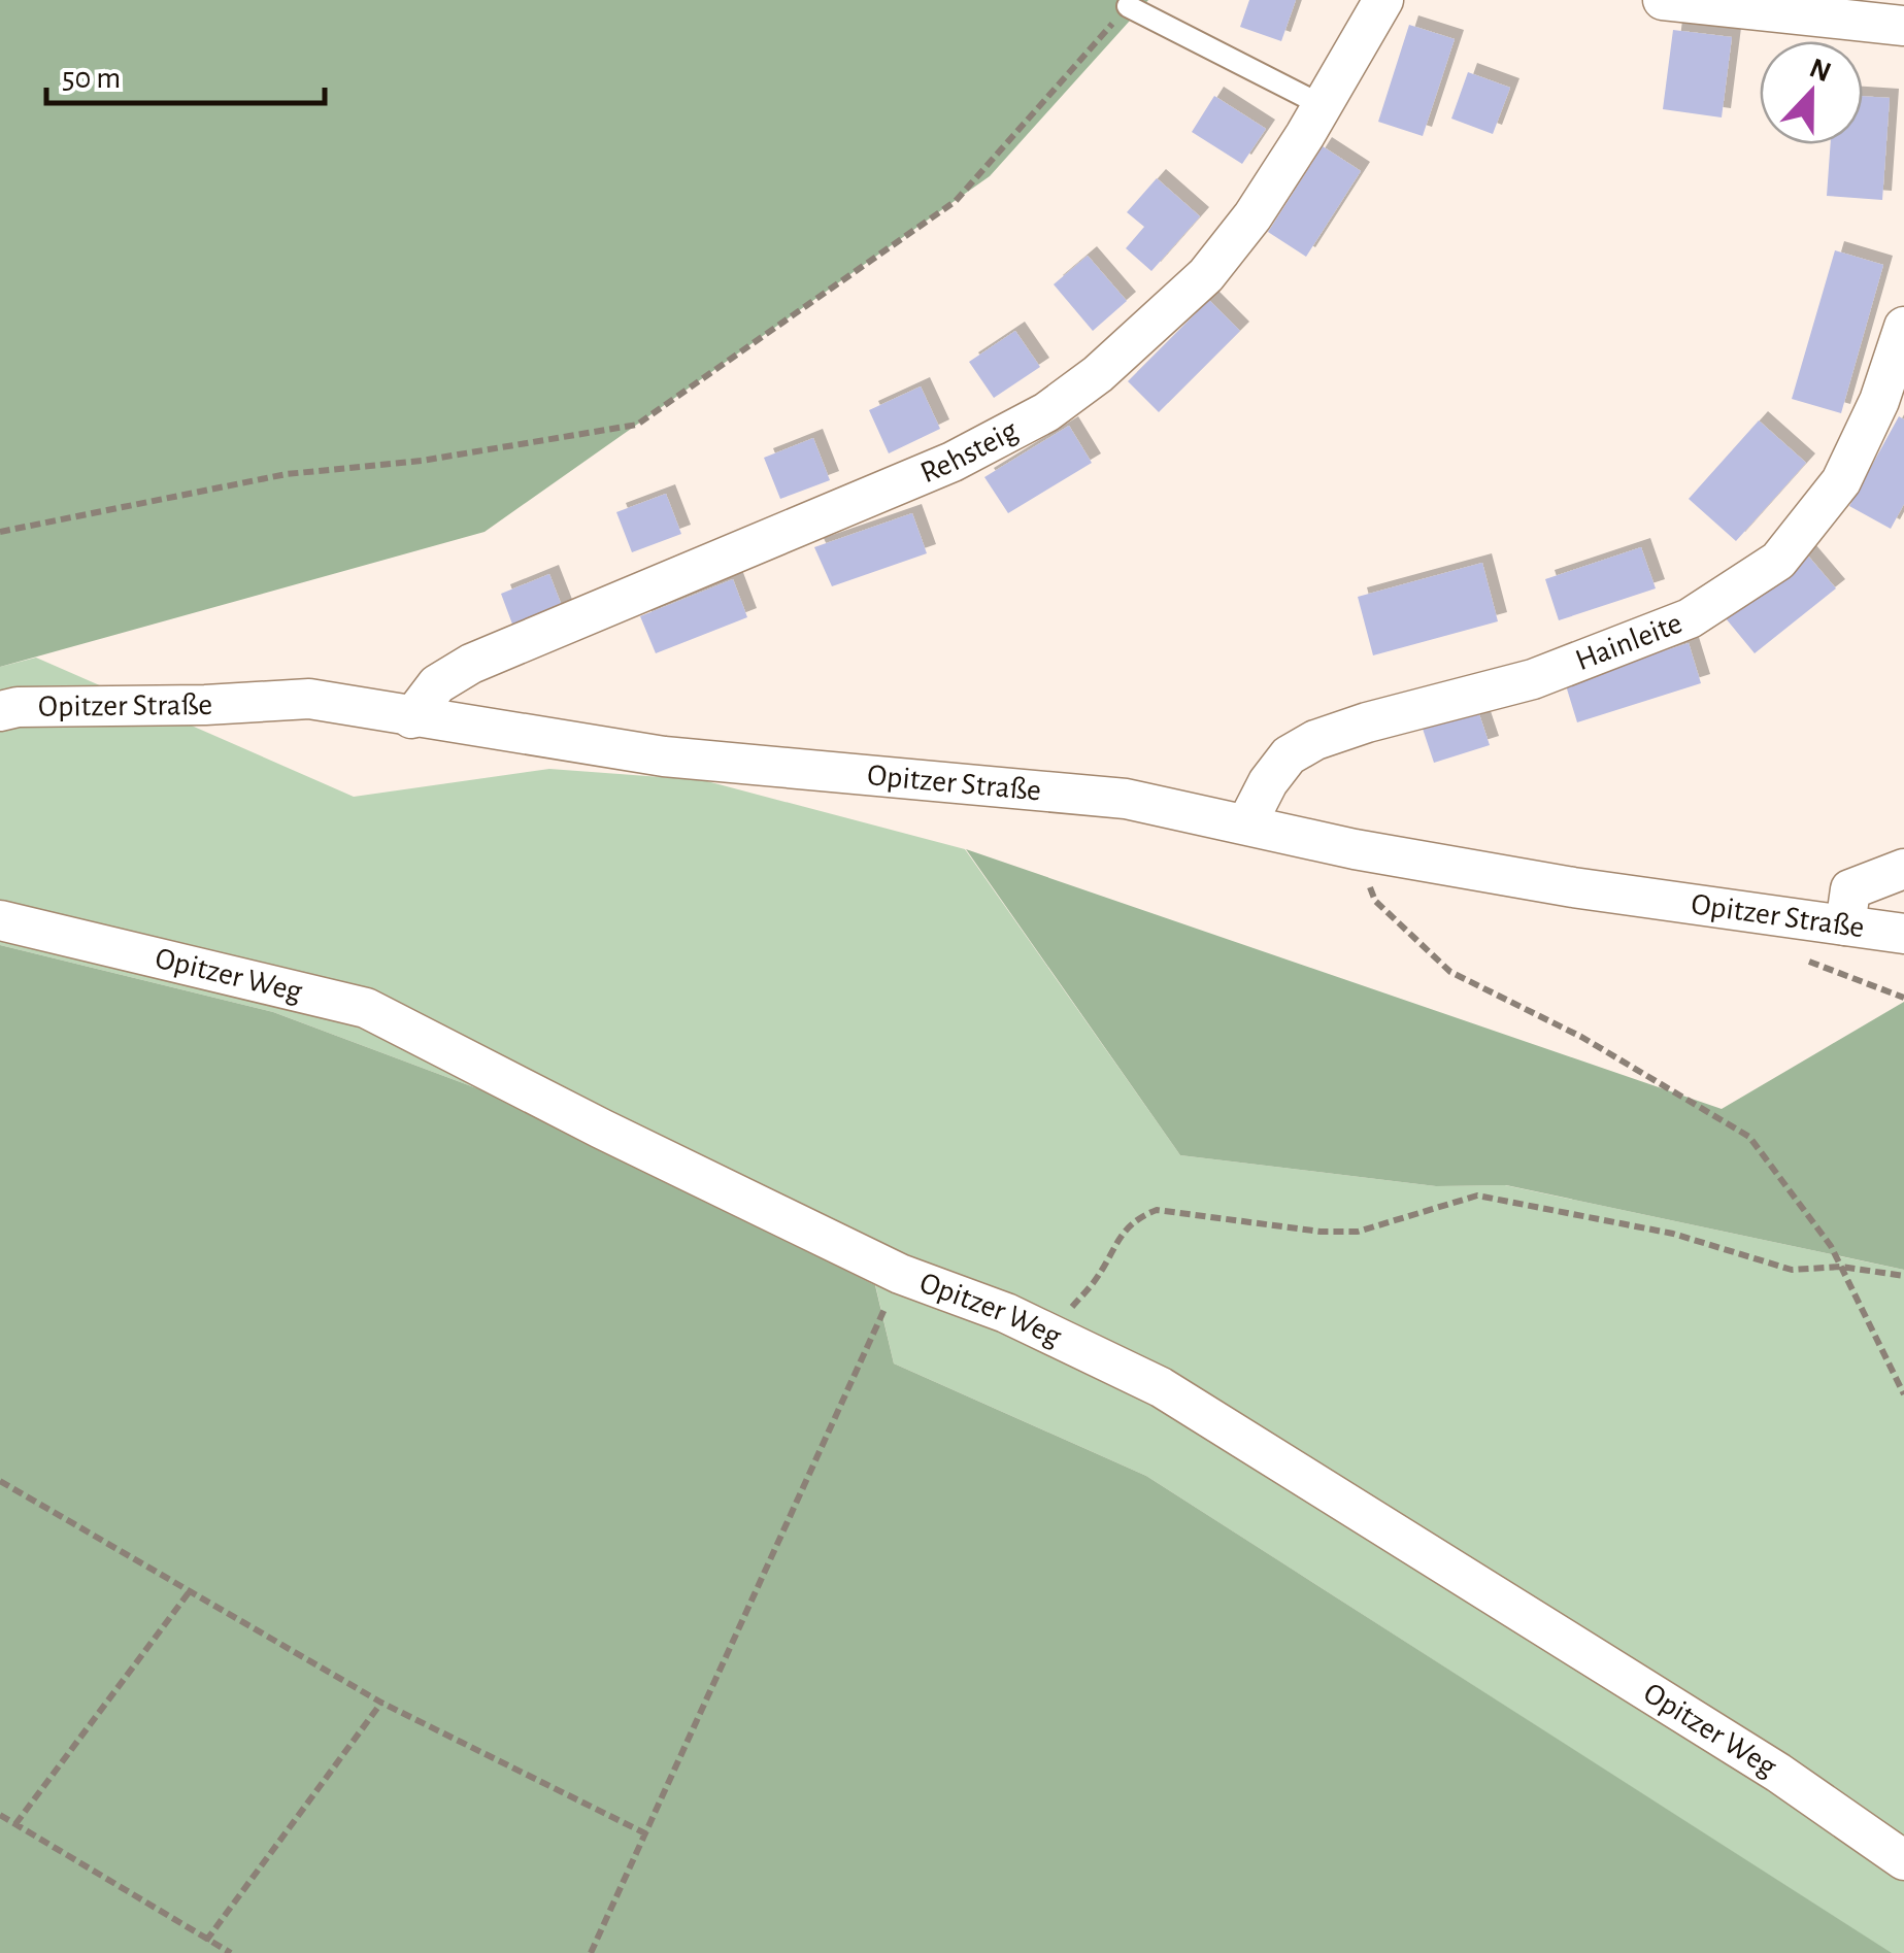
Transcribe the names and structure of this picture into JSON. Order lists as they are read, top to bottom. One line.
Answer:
{"streets":{"street":["Rehsteig","Hainleite","Opitzer Straße","Opitzer Weg"]},"crossings":[["Rehsteig","Opitzer Straße"],["Hainleite","Opitzer Straße"]],"scale_bar":"50 m","north":"top"}
